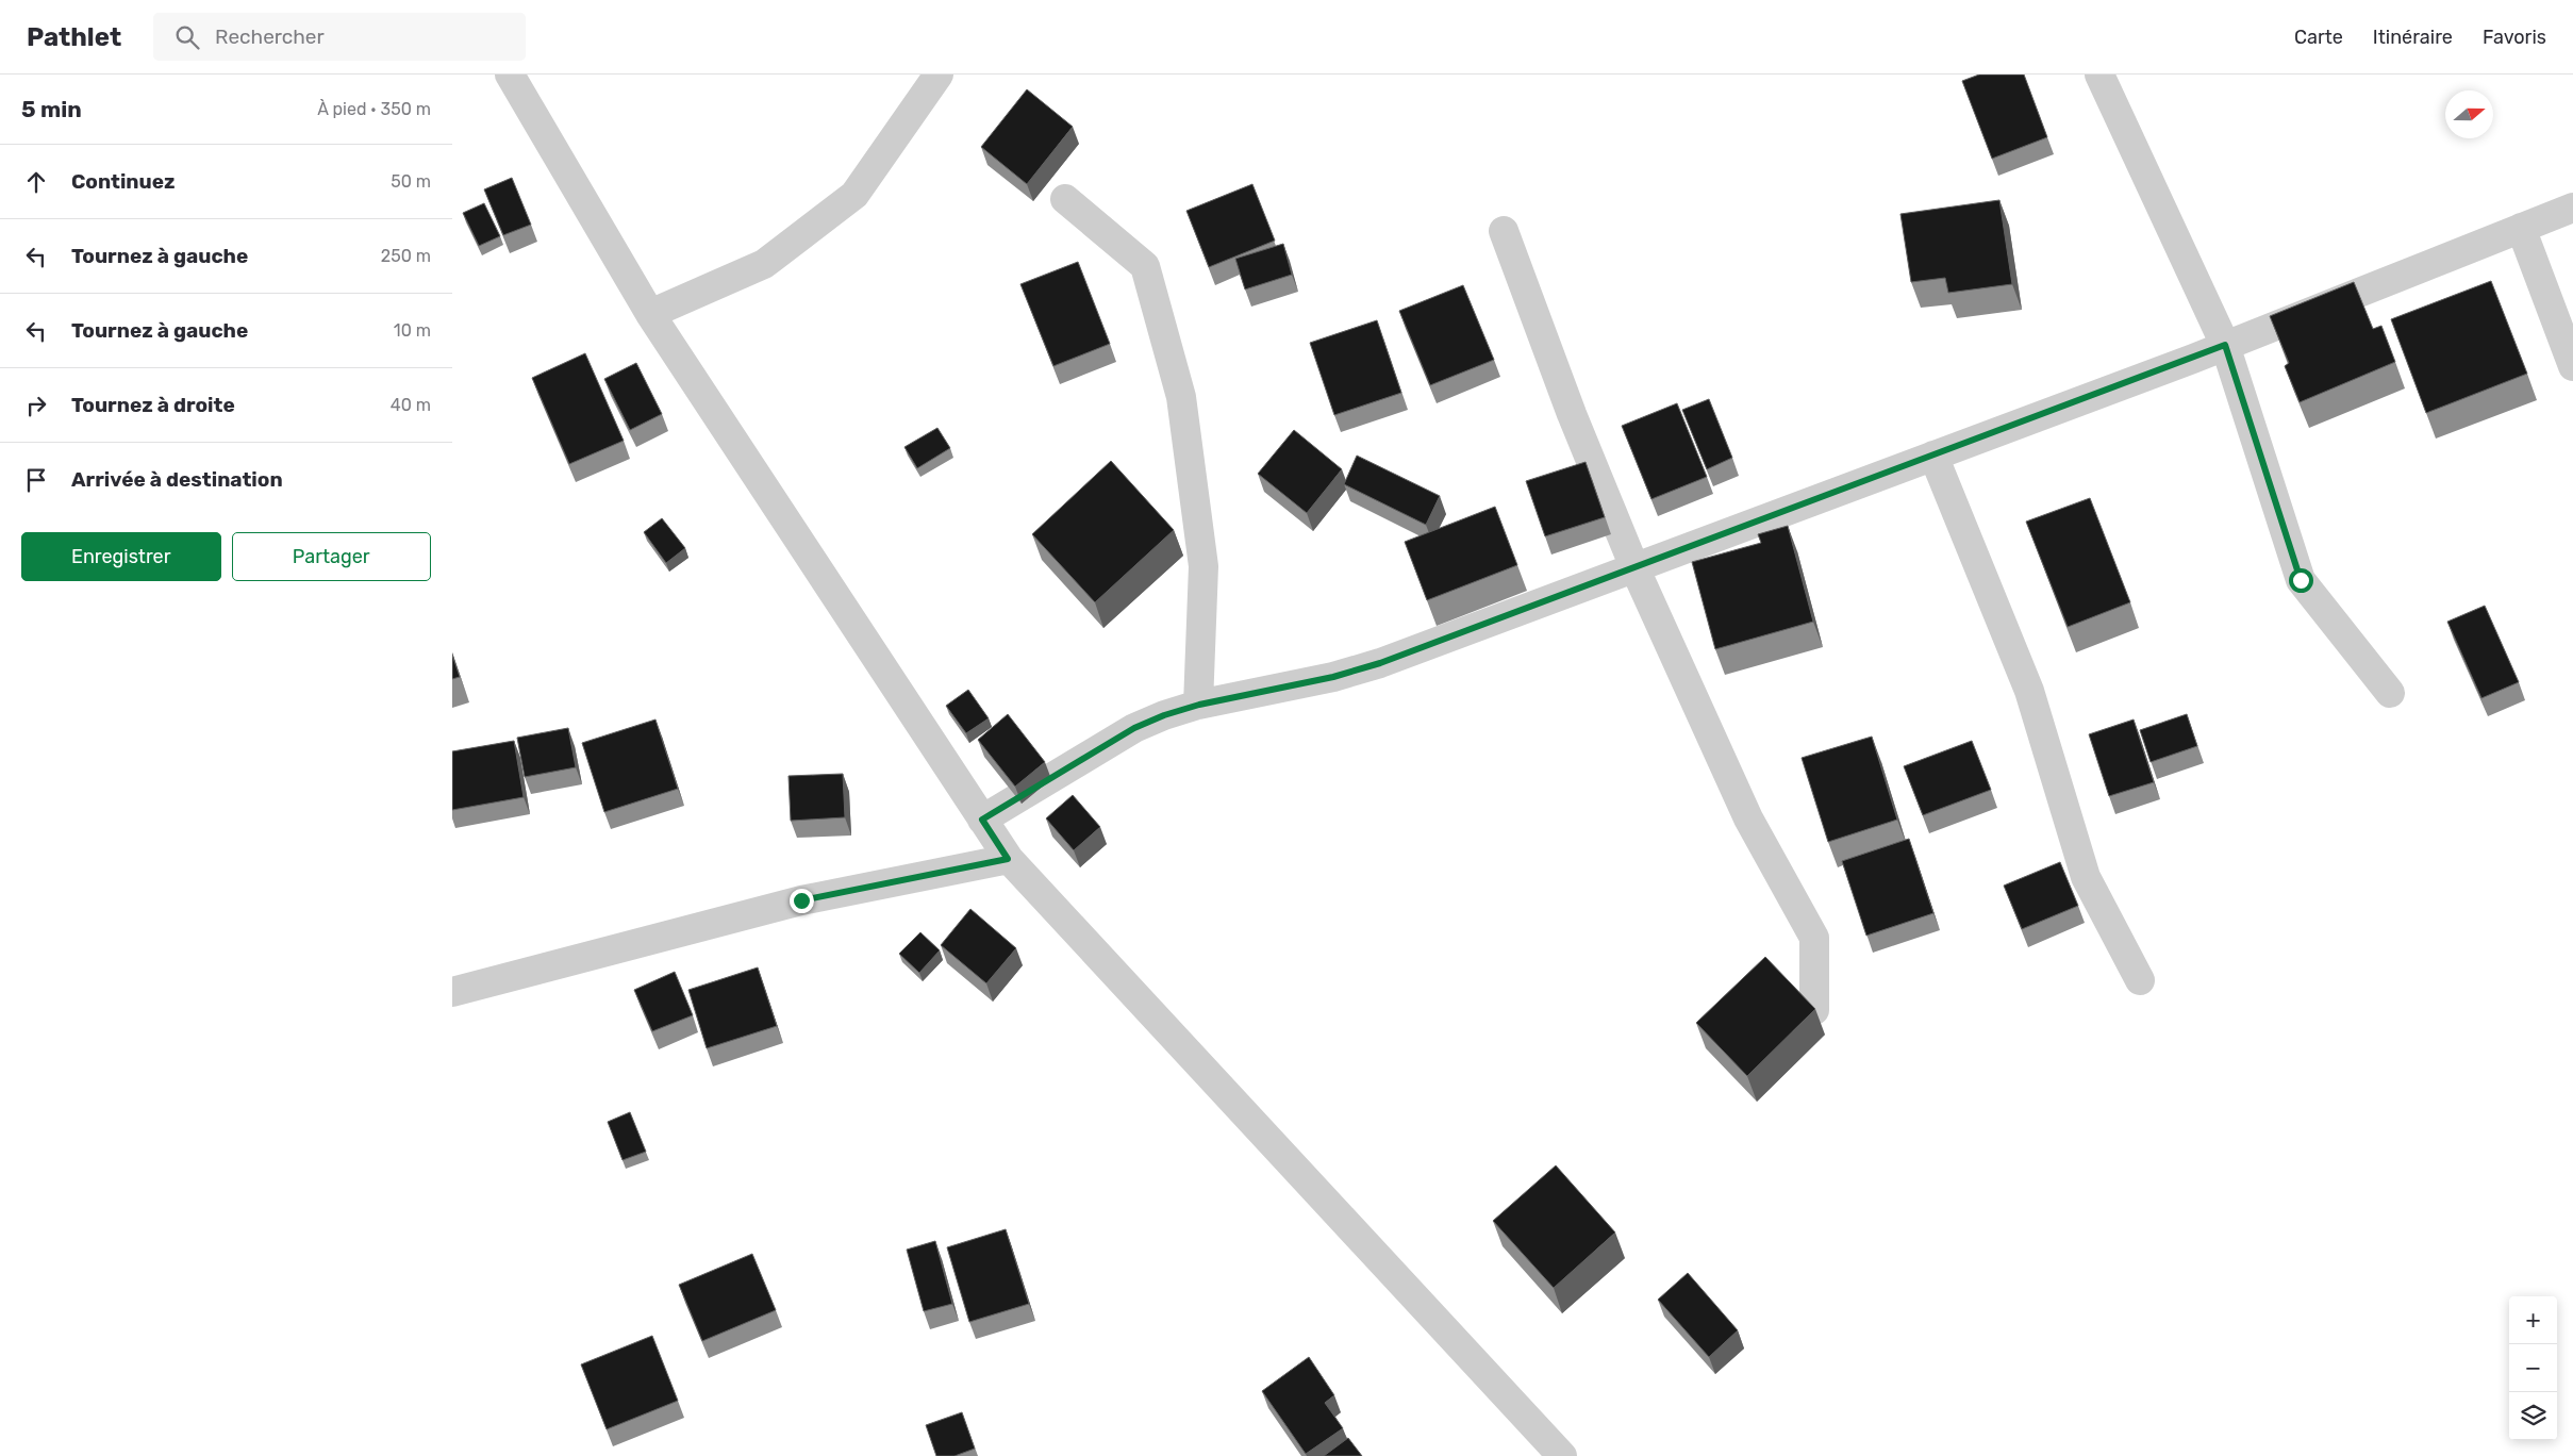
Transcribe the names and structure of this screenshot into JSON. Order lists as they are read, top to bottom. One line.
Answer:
{"north":"right","page":{"header":"Pathlet","search":"Rechercher","nav":["Carte","Itinéraire","Favoris"],"heading":["5 min","À pied · 350 m"],"list":[["Continuez","50 m"],["Tournez à gauche","250 m"],["Tournez à gauche","10 m"],["Tournez à droite","40 m"],"Arrivée à destination"],"buttons":["Enregistrer","Partager"],"map_buttons":["+","−"]}}
